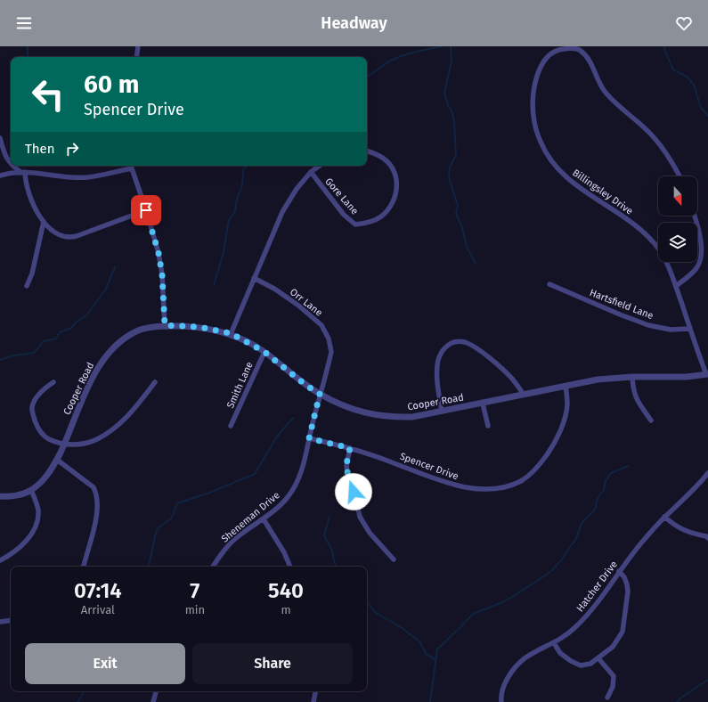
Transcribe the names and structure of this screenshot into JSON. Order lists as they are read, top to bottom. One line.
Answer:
{"streets":{"street":["Billingsley Drive","Gore Lane","Orr Lane","Hartsfield Lane","Smith Lane","Cooper Road","Spencer Drive","Sheneman Drive","Hatcher Drive"]},"crossings":[["Billingsley Drive","Hartsfield Lane"],["Billingsley Drive","Cooper Road"],["Orr Lane","Cooper Road"],["Orr Lane","Sheneman Drive"],["Smith Lane","Cooper Road"],["Cooper Road","Spencer Drive"],["Cooper Road","Sheneman Drive"],["Spencer Drive","Sheneman Drive"]],"north":"bottom","page":{"header":"Headway","turn":["60 m","Spencer Drive"],"then":"Then","eta":["07:14","Arrival","7","min","540","m"],"buttons":["Exit","Share"]}}
